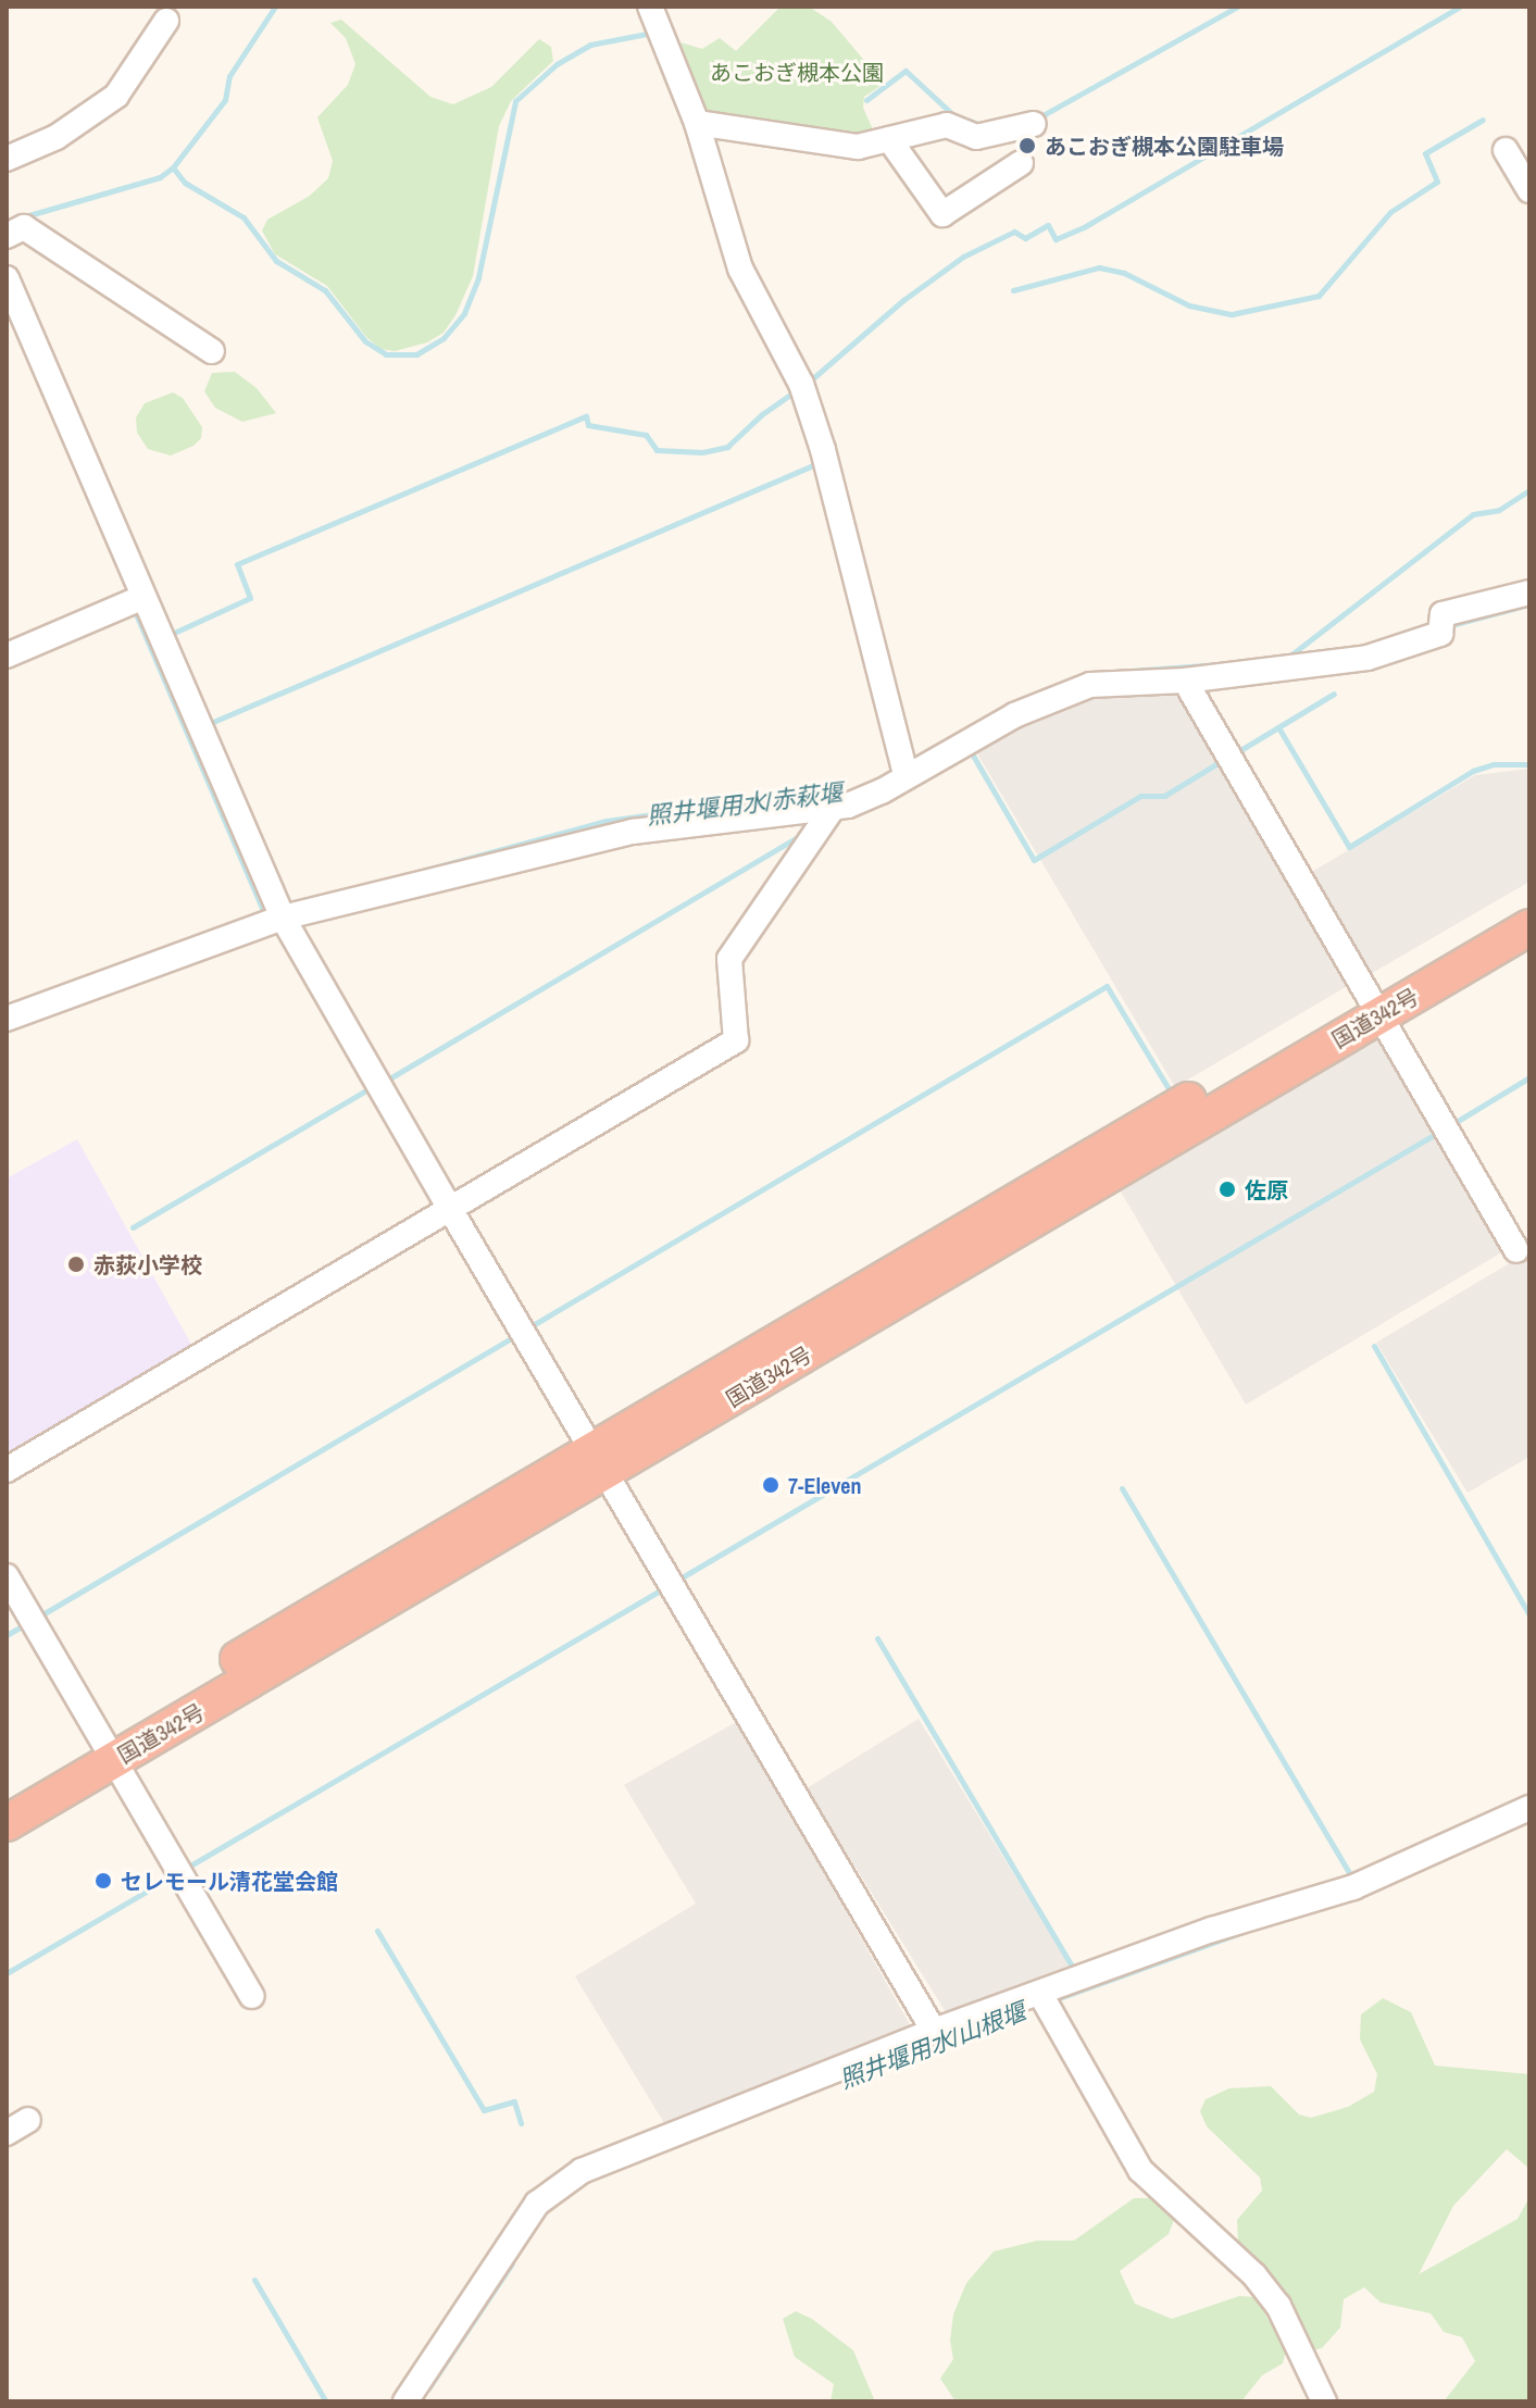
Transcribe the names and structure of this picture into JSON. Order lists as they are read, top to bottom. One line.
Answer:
{"streets":{"highway":["国道342号"]},"water":["照井堰用水/赤萩堰","照井堰用水/山根堰"],"parks":["あこおぎ槻本公園"],"places":["あこおぎ槻本公園駐車場","佐原","赤荻小学校","7-Eleven","セレモール清花堂会館"]}
